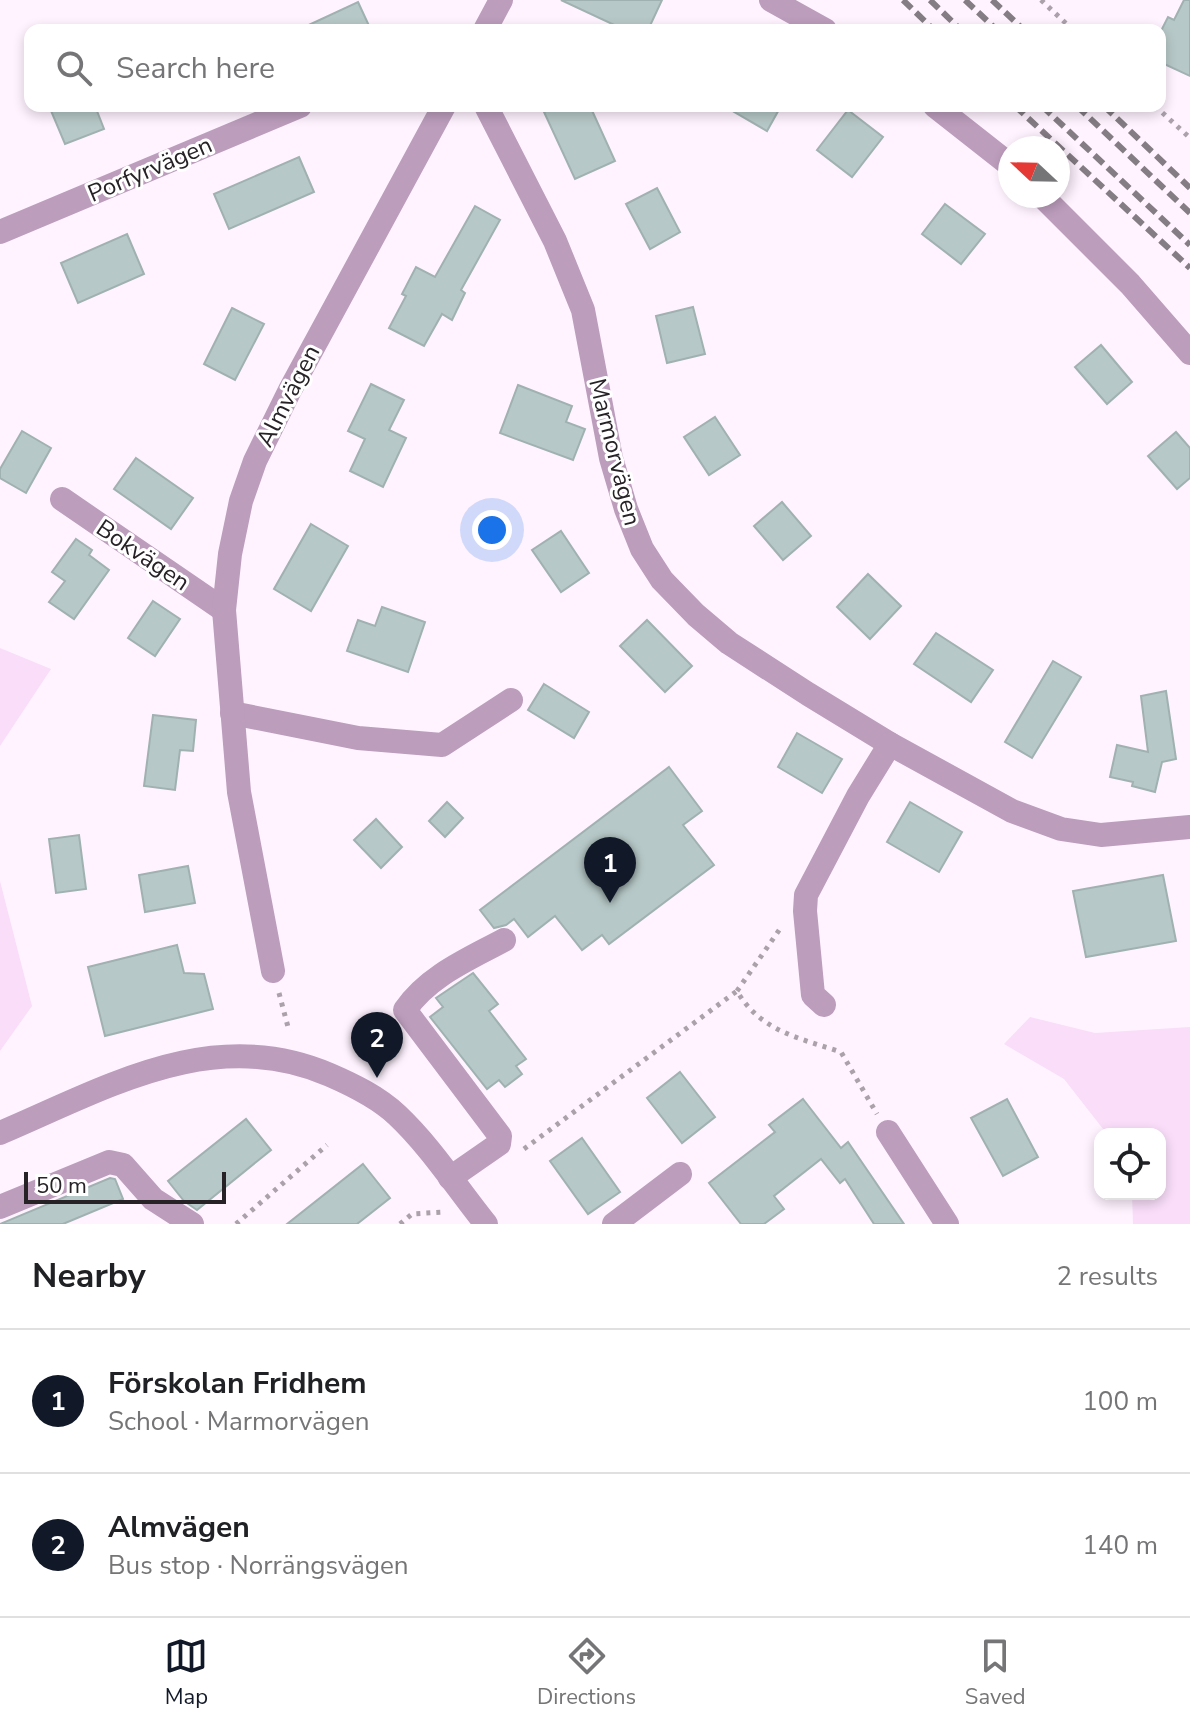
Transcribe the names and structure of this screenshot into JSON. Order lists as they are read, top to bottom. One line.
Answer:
{"streets":{"street":["Porfyrvägen","Almvägen","Marmorvägen","Bokvägen"]},"crossings":[["Almvägen","Bokvägen"]],"scale_bar":"50 m","north":"left","page":{"search":"Search here","pins":["1","2"],"scale":"50 m","heading":["Nearby","2 results"],"list":[{"mark":"1","name":"Förskolan Fridhem","note":"School · Marmorvägen","value":"100 m"},{"mark":"2","name":"Almvägen","note":"Bus stop · Norrängsvägen","value":"140 m"}],"nav":["Map","Directions","Saved"]}}
